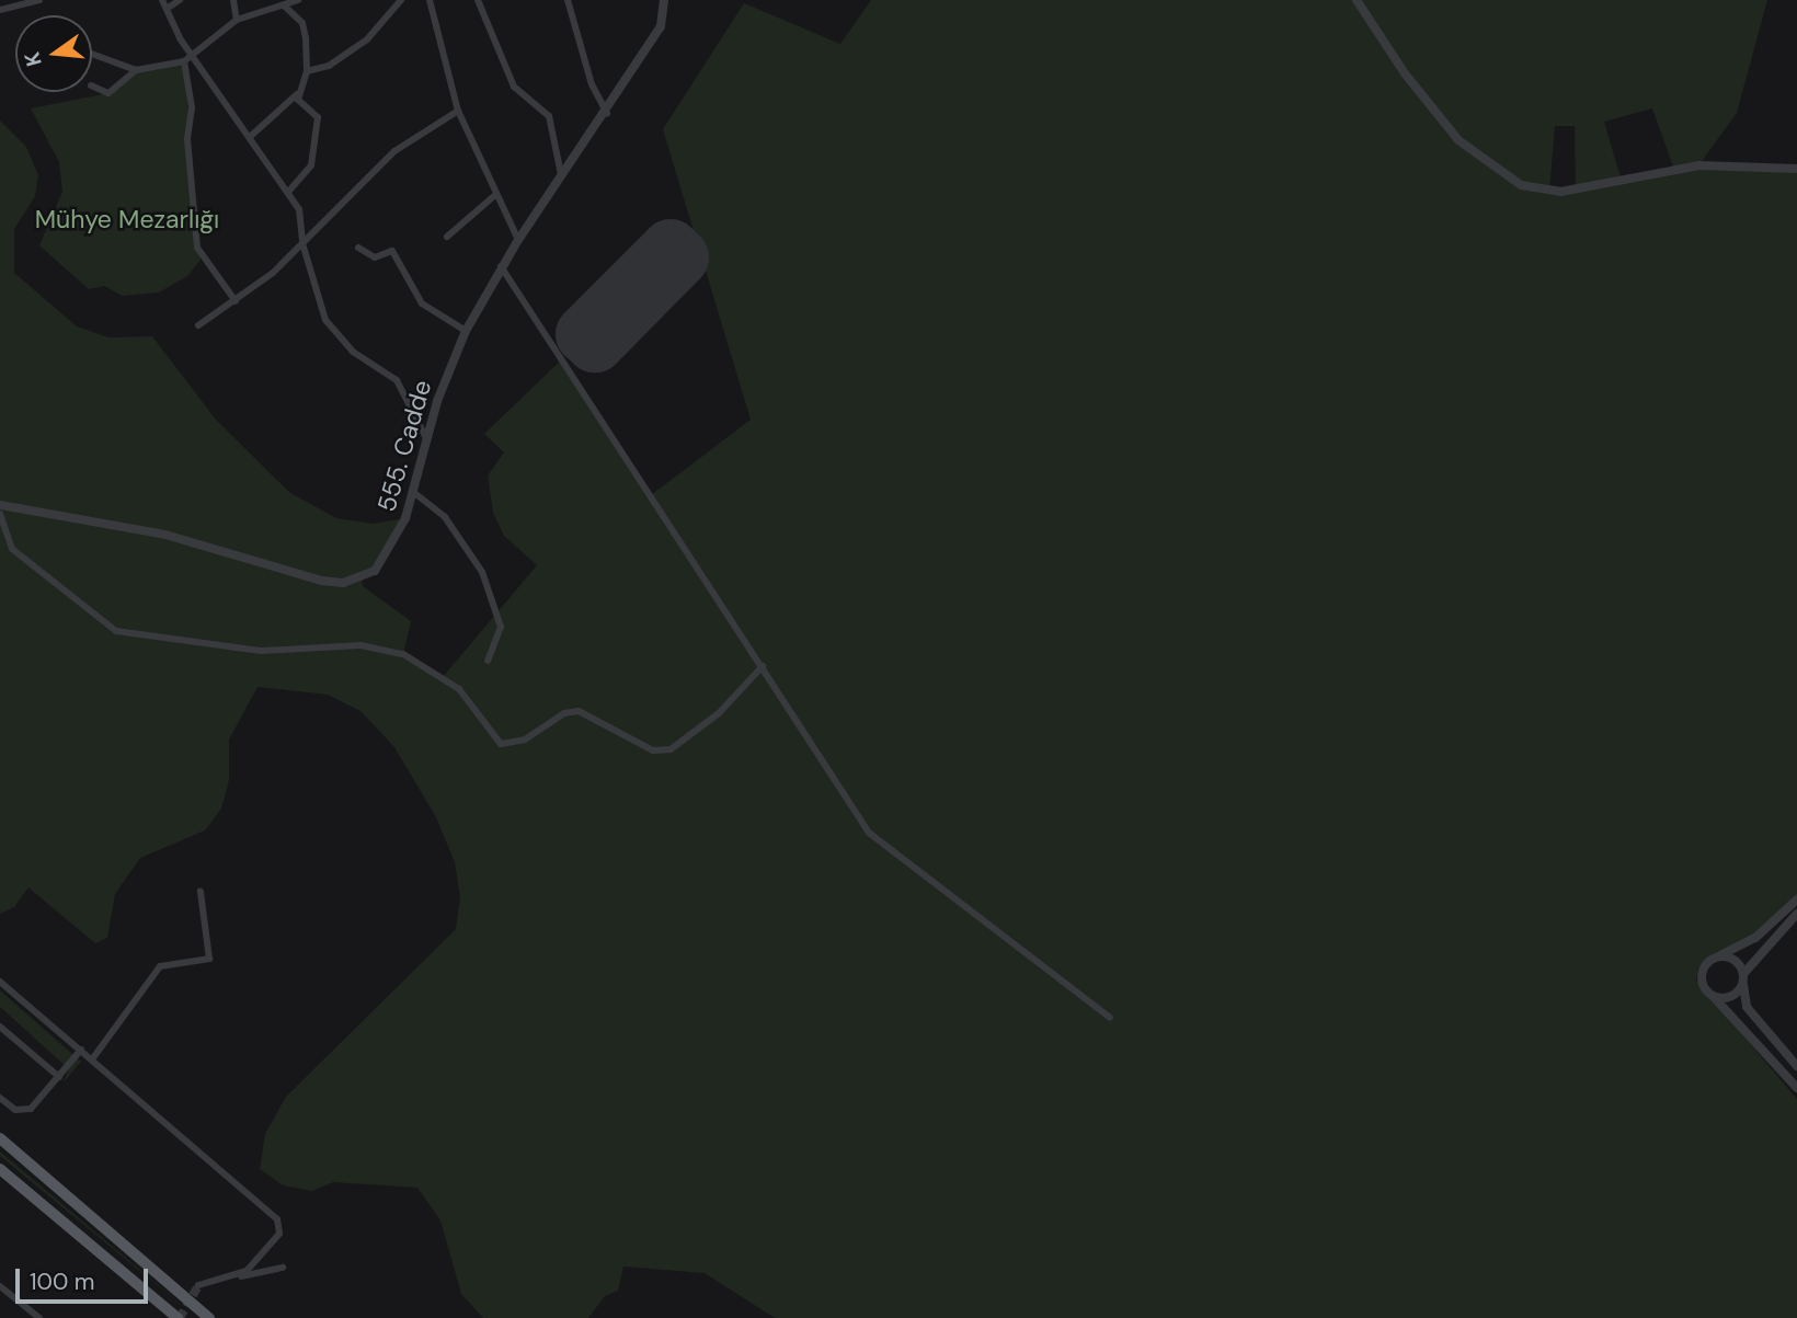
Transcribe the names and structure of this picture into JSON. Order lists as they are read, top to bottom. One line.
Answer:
{"streets":{"street":["555. Cadde"]},"parks":["Mühye Mezarlığı"],"scale_bar":"100 m","north":"left"}
